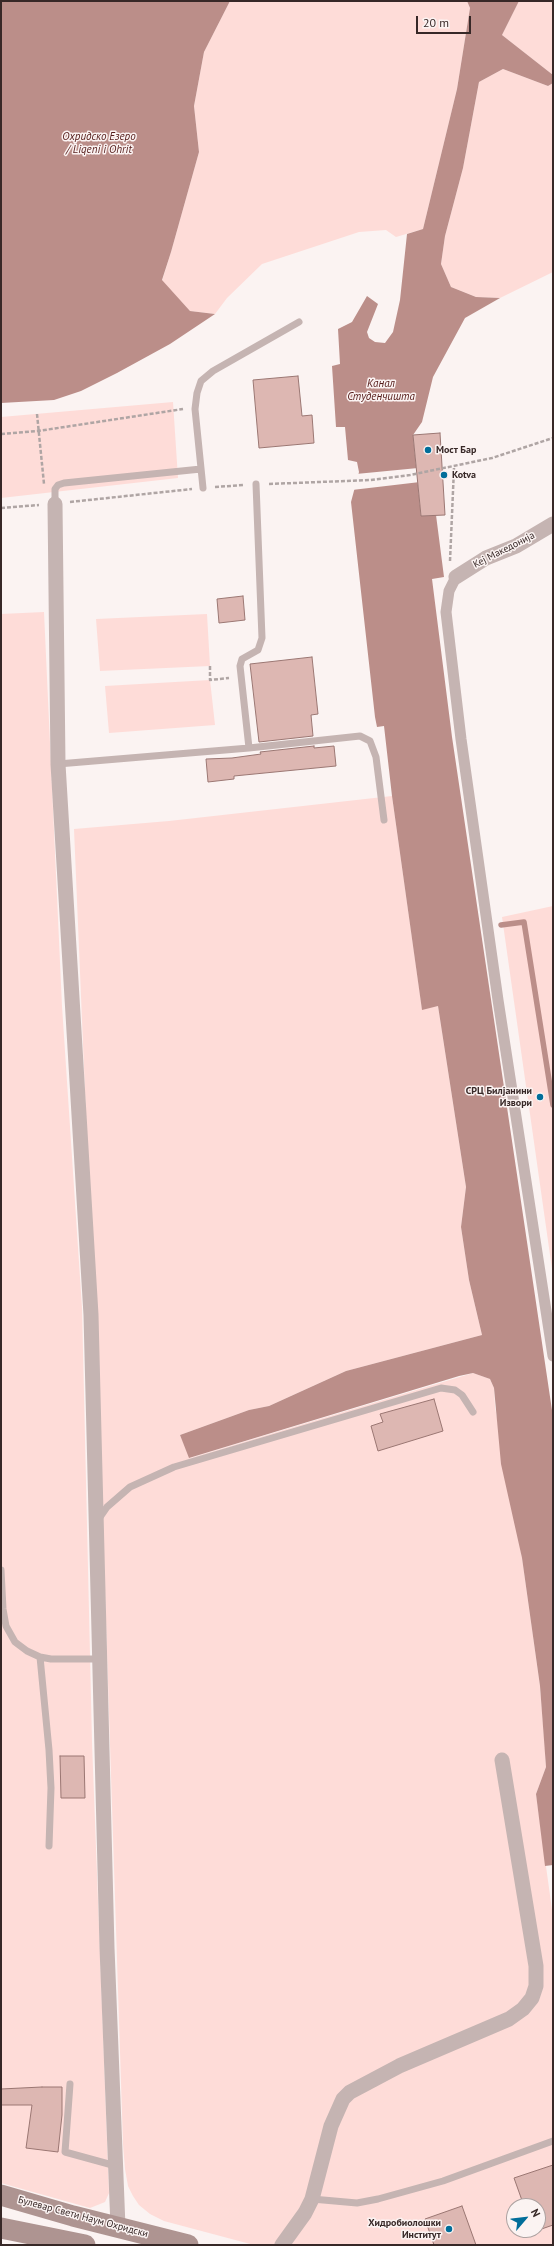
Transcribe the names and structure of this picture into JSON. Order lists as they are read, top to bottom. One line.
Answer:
{"streets":{"main road":["Булевар Свети Наум Охридски"],"street":["Кеј Македонија"]},"water":["Охридско Езеро / Liqeni i Ohrit","Канал Студенчишта"],"places":["Мост Бар","Kotva","СРЦ Билјанини Извори","Хидробиолошки Институт"],"scale_bar":"20 m","north":"top right"}
